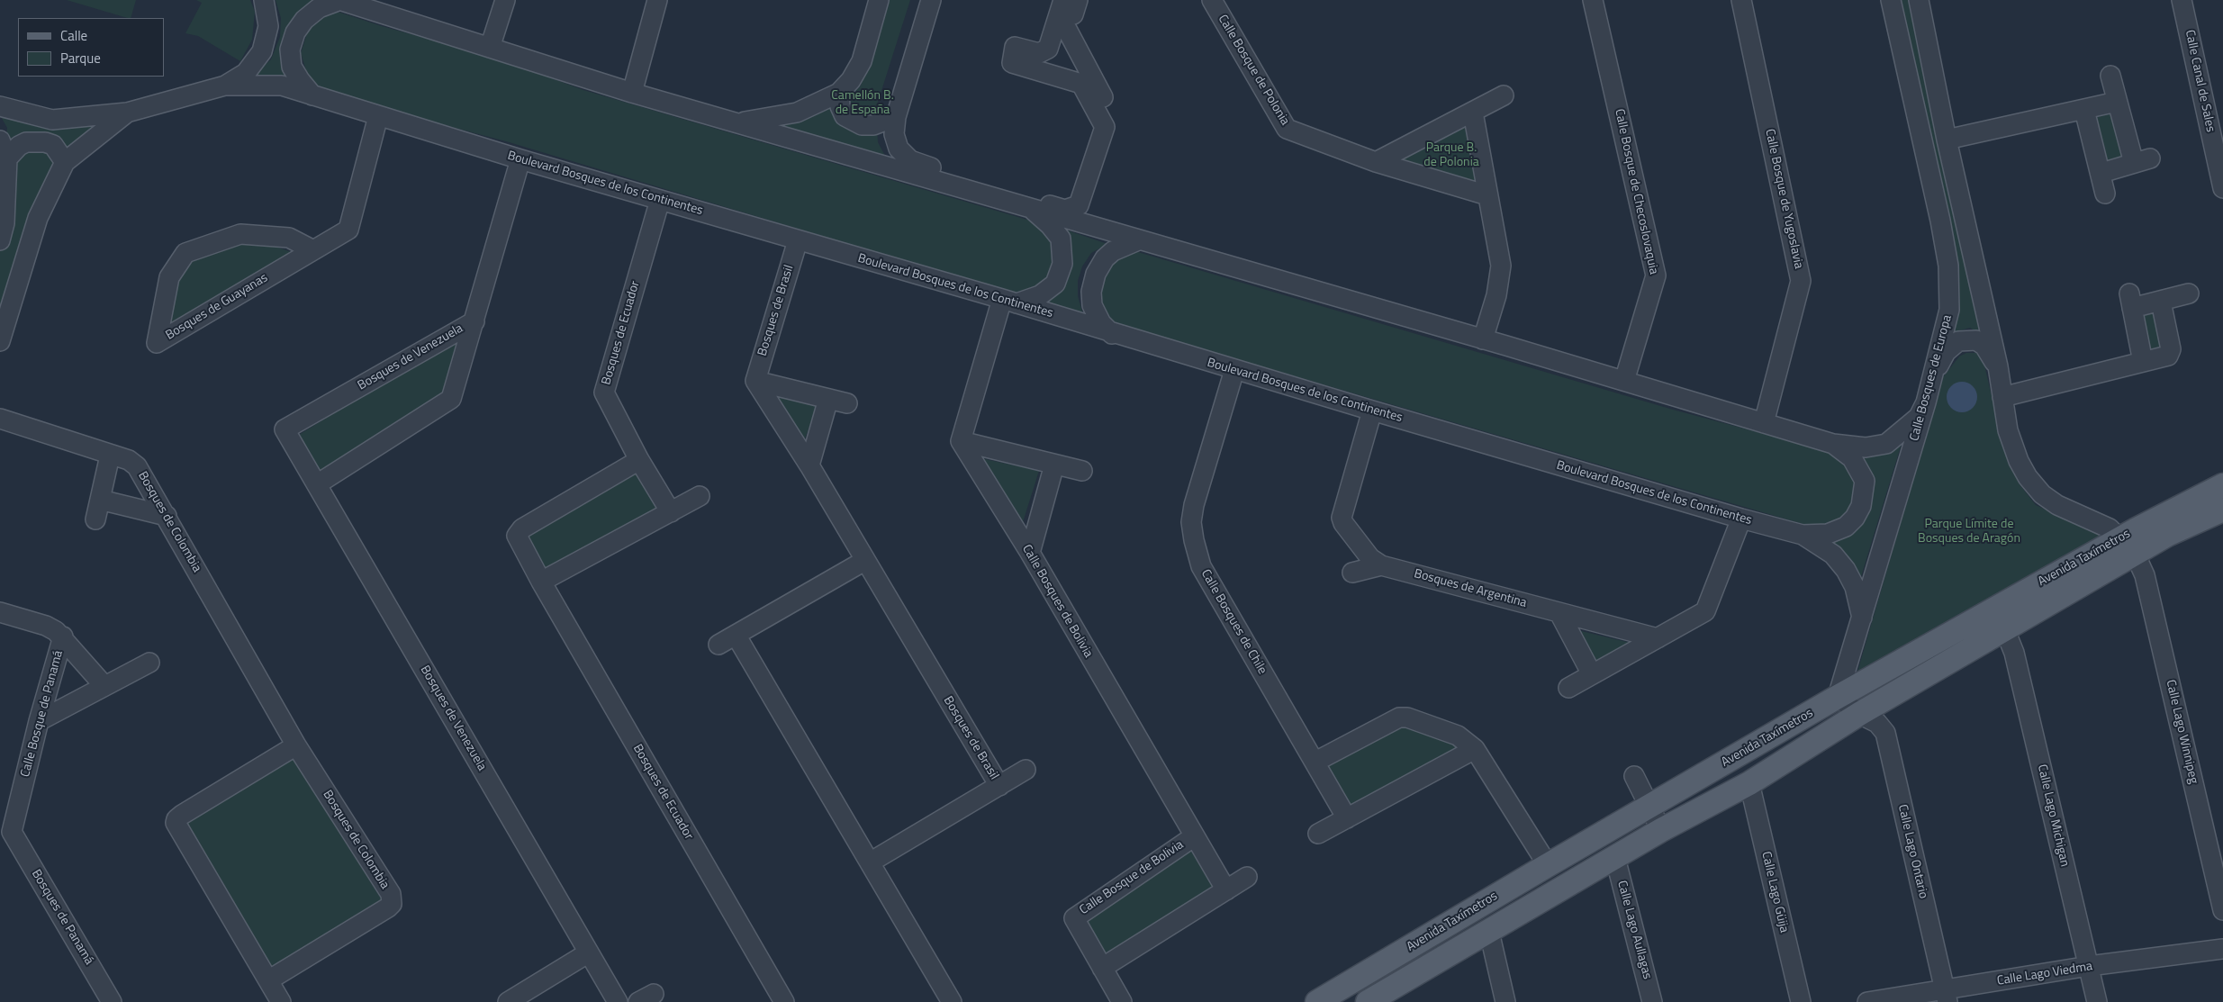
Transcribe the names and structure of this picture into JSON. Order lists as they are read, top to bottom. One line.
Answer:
{"streets":{"main road":["Avenida Taxímetros"],"street":["Calle Bosque de Polonia","Calle Canal de Sales","Boulevard Bosques de los Continentes","Calle Bosque de Checoslovaquia","Calle Bosque de Yugoslavia","Bosques de Guayanas","Bosques de Brasil","Bosques de Ecuador","Bosques de Venezuela","Calle Bosques de Europa","Bosques de Colombia","Bosques de Argentina","Calle Bosques de Bolivia","Calle Bosques de Chile","Calle Bosque de Panamá","Calle Lago Winnipeg","Calle Lago Michigan","Calle Lago Ontario","Calle Bosque de Bolivia","Calle Lago Güija","Bosques de Panamá","Calle Lago Aullagas","Calle Lago Viedma"]},"crossings":[["Boulevard Bosques de los Continentes","Bosques de Guayanas"],["Boulevard Bosques de los Continentes","Bosques de Brasil"],["Boulevard Bosques de los Continentes","Bosques de Ecuador"],["Boulevard Bosques de los Continentes","Bosques de Venezuela"],["Boulevard Bosques de los Continentes","Calle Bosques de Europa"],["Boulevard Bosques de los Continentes","Bosques de Argentina"],["Boulevard Bosques de los Continentes","Calle Bosques de Chile"],["Calle Bosques de Europa","Avenida Taxímetros"],["Avenida Taxímetros","Calle Lago Winnipeg"],["Avenida Taxímetros","Calle Lago Michigan"],["Avenida Taxímetros","Calle Lago Ontario"],["Avenida Taxímetros","Calle Lago Güija"],["Avenida Taxímetros","Calle Lago Aullagas"],["Calle Bosques de Bolivia","Calle Bosque de Bolivia"],["Calle Bosque de Panamá","Bosques de Panamá"],["Calle Lago Michigan","Calle Lago Viedma"],["Calle Lago Ontario","Calle Lago Viedma"]],"parks":["Camellón B. de España","Parque B. de Polonia","Parque Límite de Bosques de Aragón"],"legend":["Calle","Parque"]}
